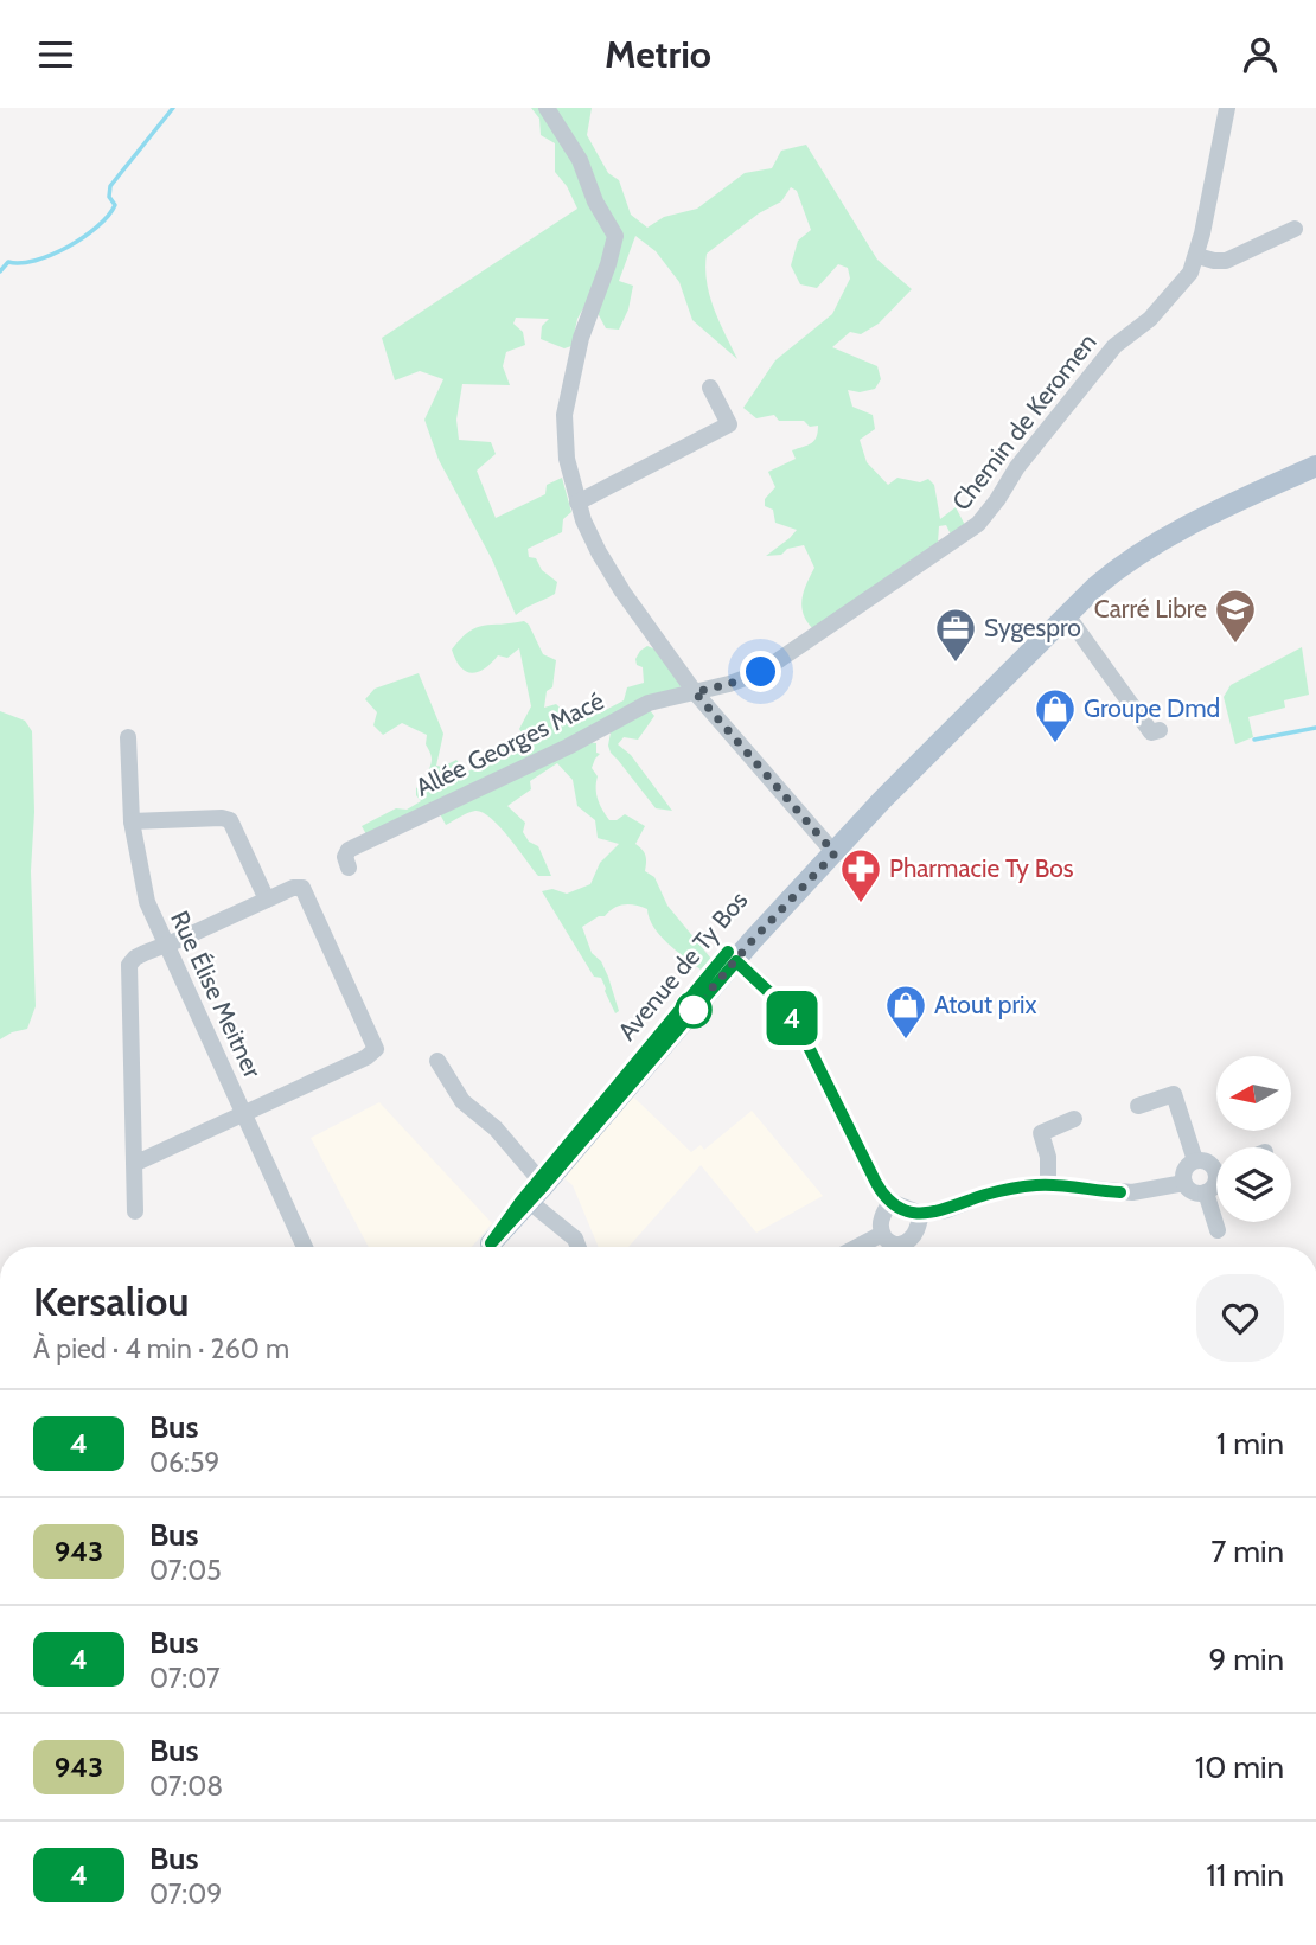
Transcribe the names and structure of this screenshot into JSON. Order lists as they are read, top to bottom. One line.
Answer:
{"streets":{"main road":["Avenue de Ty Bos"],"street":["Chemin de Keromen","Allée Georges Macé","Rue Élise Meitner"]},"crossings":[["Chemin de Keromen","Allée Georges Macé"]],"places":{"school or university":["Carré Libre"],"office":["Sygespro"],"shop":["Groupe Dmd","Atout prix"],"pharmacy":["Pharmacie Ty Bos"]},"lines":["bus line 4"],"north":"left","page":{"header":"Metrio","on_map":"4","heading":["Kersaliou","À pied · 4 min · 260 m"],"list":[{"mark":"4","name":"Bus","note":"06:59","value":"1 min"},{"mark":"943","name":"Bus","note":"07:05","value":"7 min"},{"mark":"4","name":"Bus","note":"07:07","value":"9 min"},{"mark":"943","name":"Bus","note":"07:08","value":"10 min"},{"mark":"4","name":"Bus","note":"07:09","value":"11 min"}]}}
